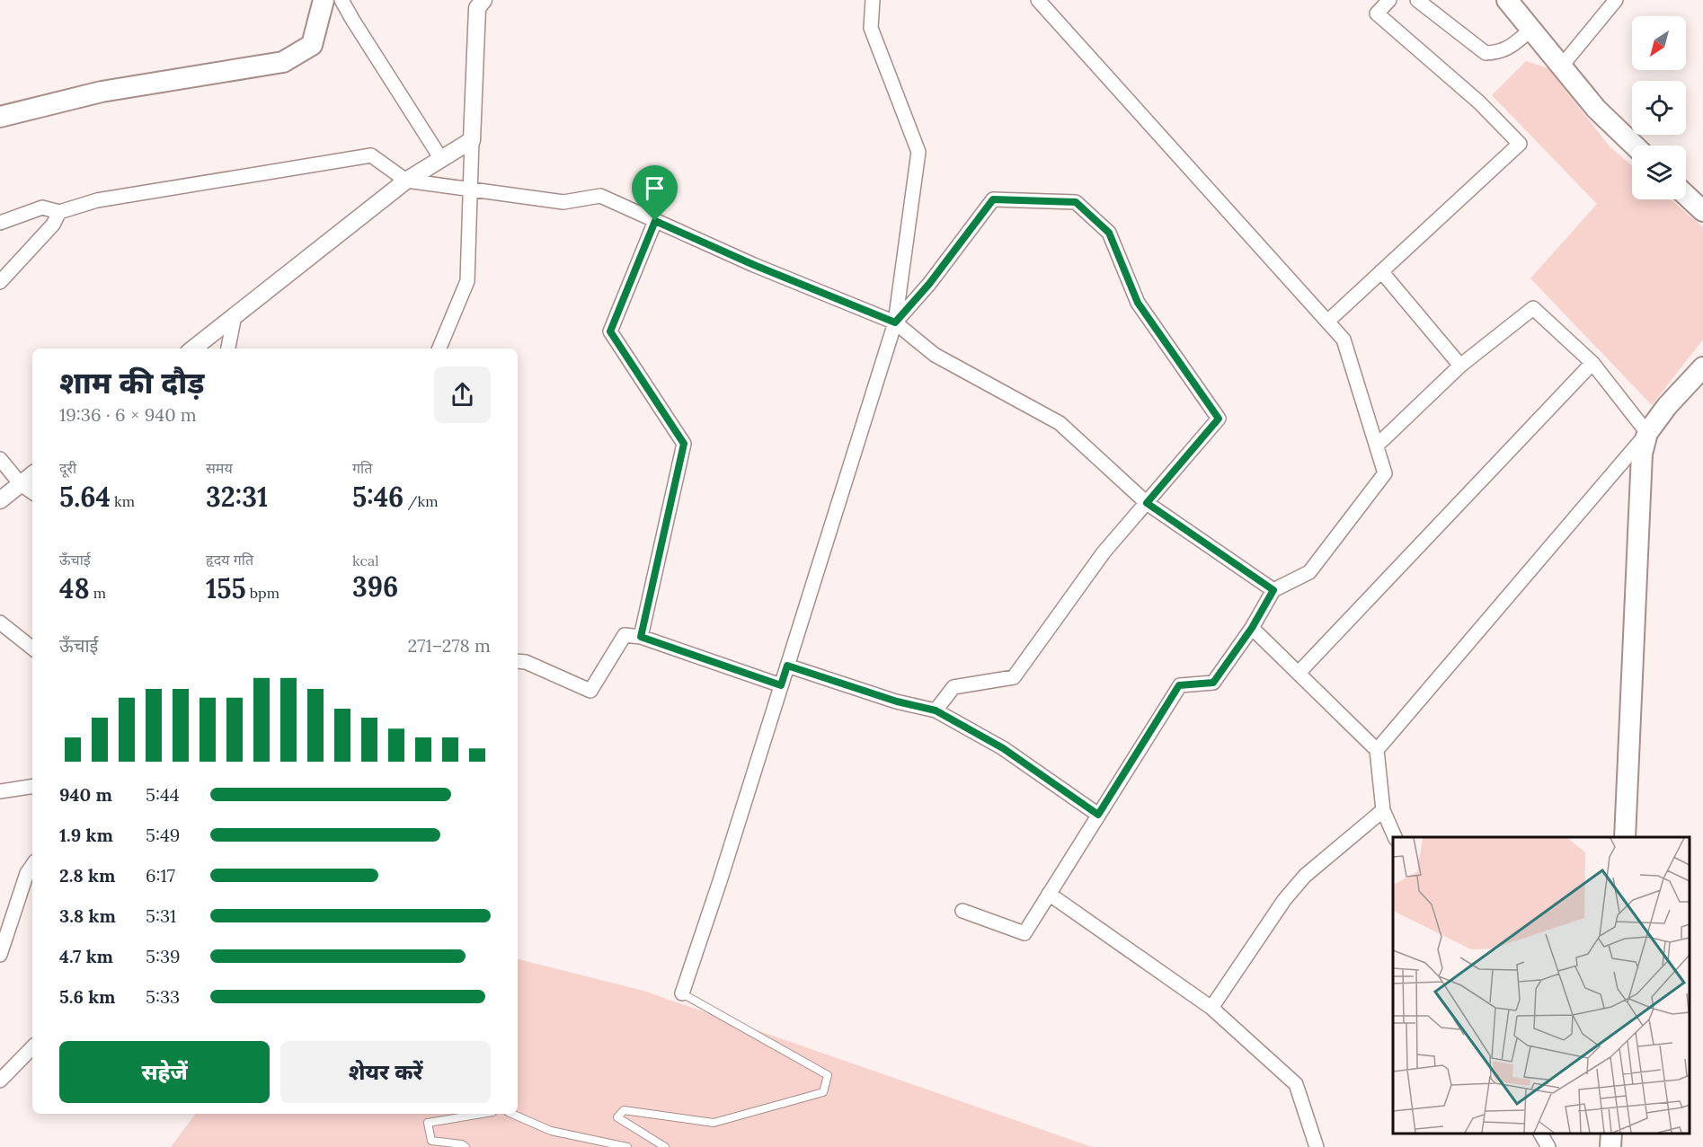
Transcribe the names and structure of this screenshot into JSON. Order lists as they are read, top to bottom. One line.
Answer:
{"north":"bottom left","page":{"heading":["शाम की दौड़","19:36 · 6 × 940 m"],"stats":[["दूरी","5.64 km"],["समय","32:31"],["गति","5:46 /km"],["ऊँचाई","48 m"],["हृदय गति","155 bpm"],["kcal","396"]],"chart":["ऊँचाई","271–278 m"],"list":[{"name":"940 m","note":"5:44"},{"name":"1.9 km","note":"5:49"},{"name":"2.8 km","note":"6:17"},{"name":"3.8 km","note":"5:31"},{"name":"4.7 km","note":"5:39"},{"name":"5.6 km","note":"5:33"}],"buttons":["सहेजें","शेयर करें"]}}
